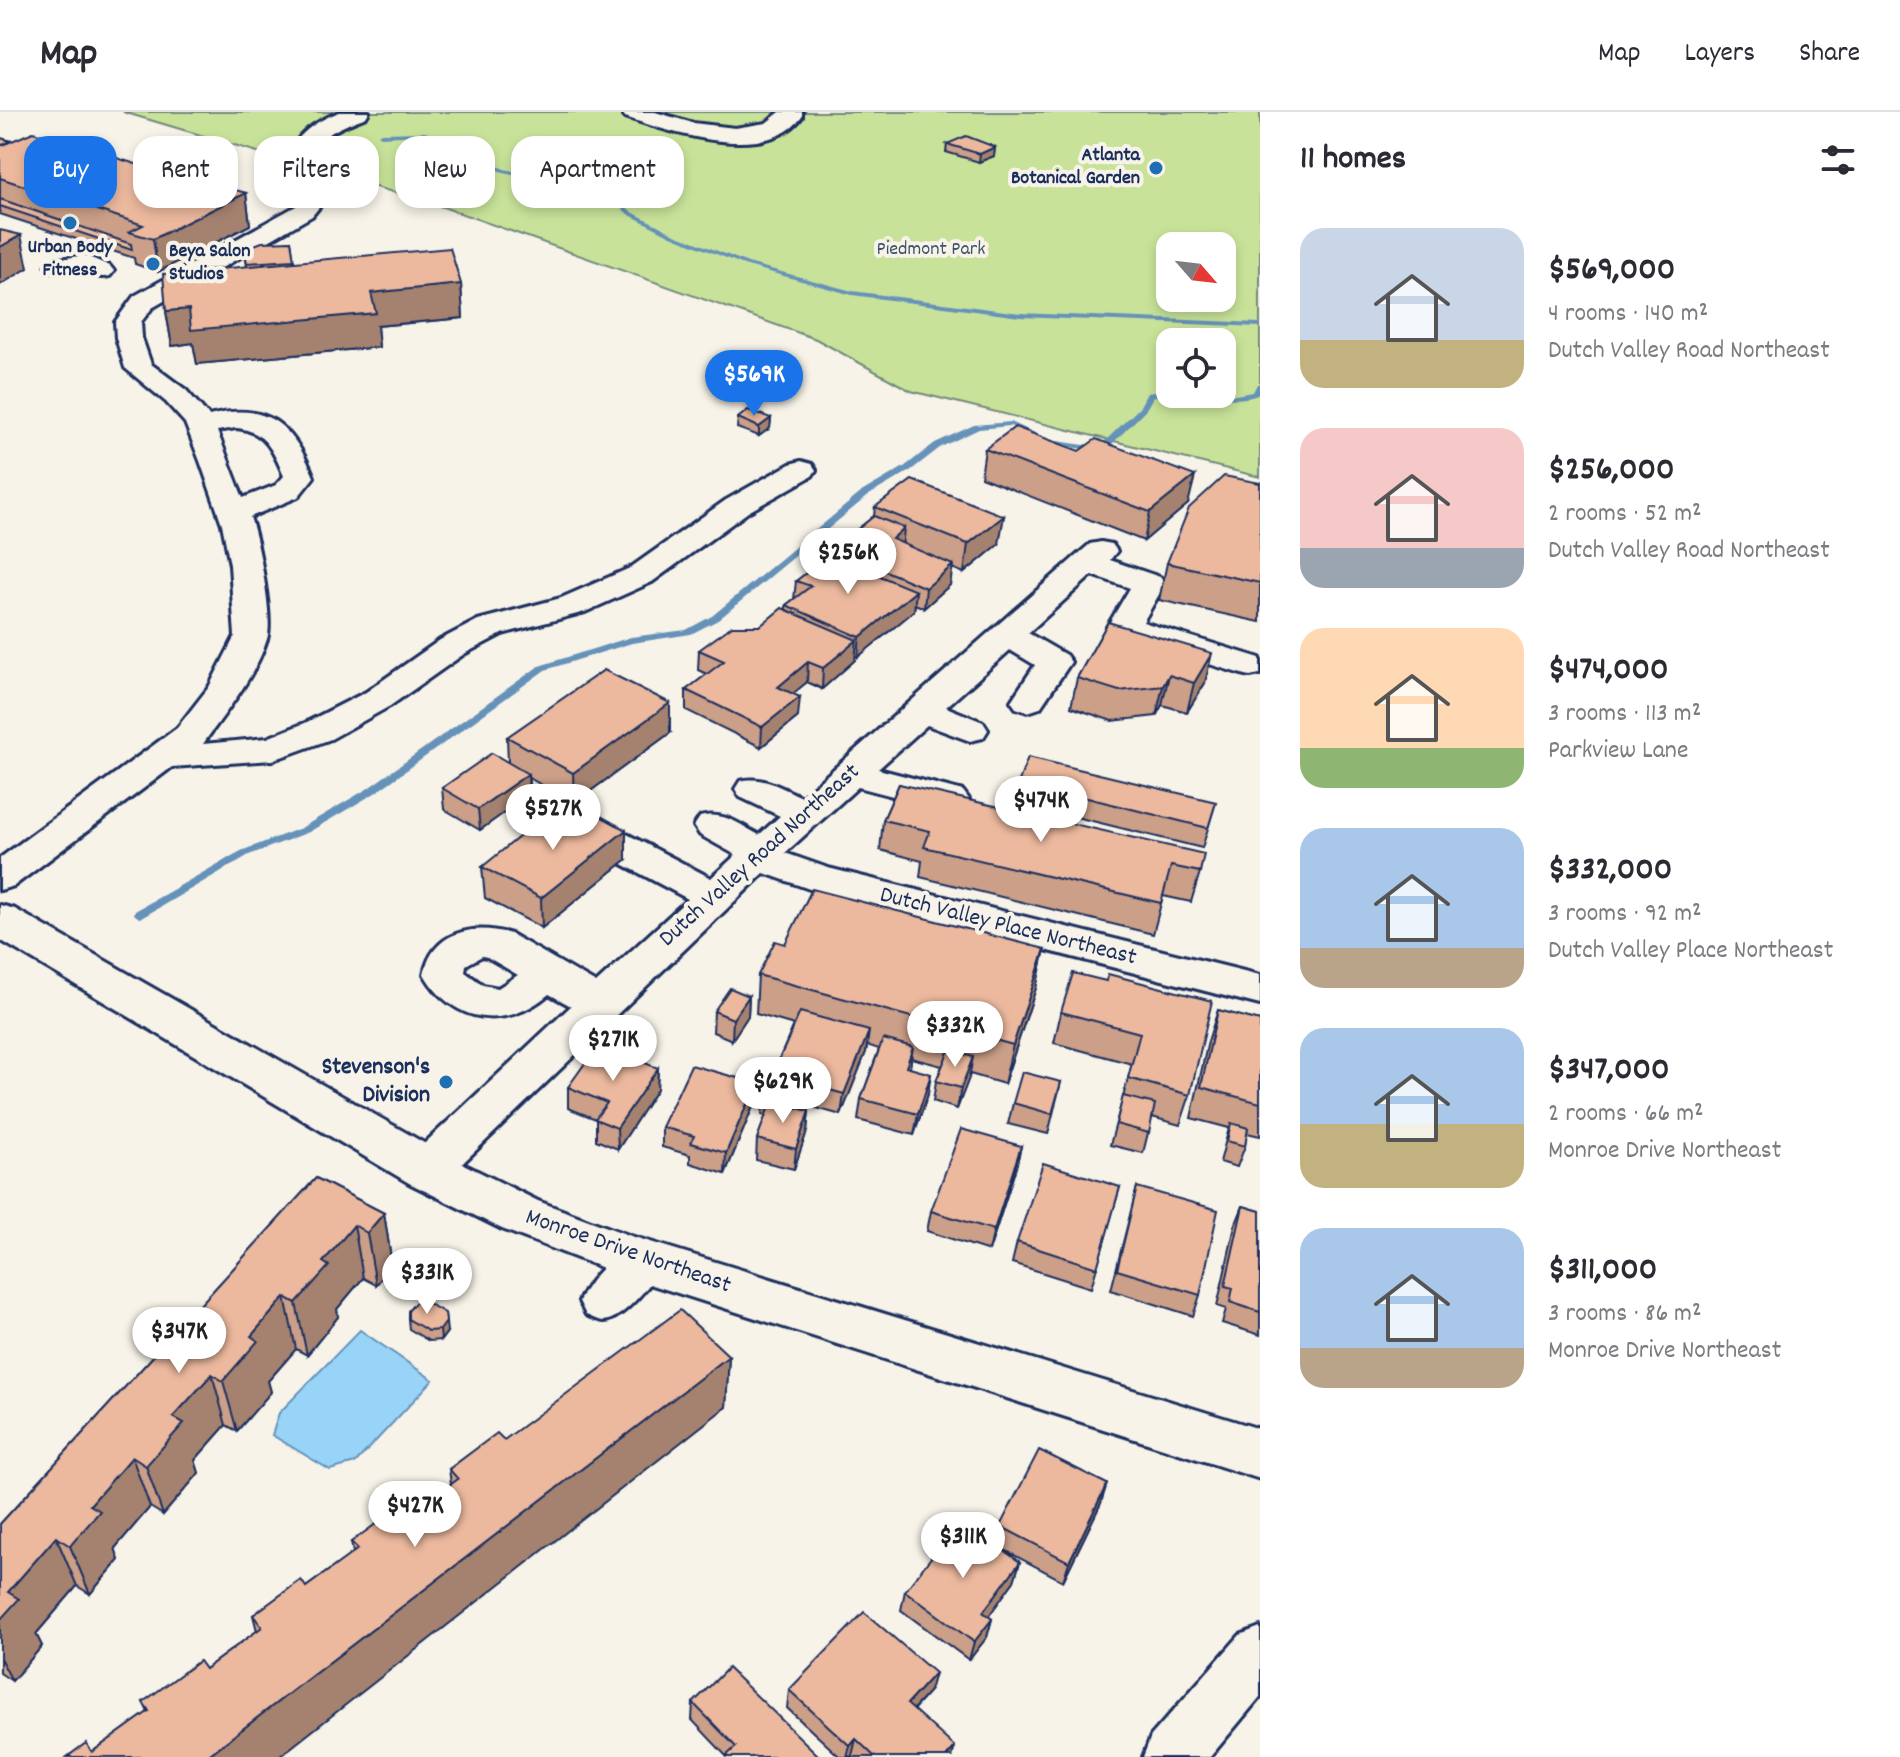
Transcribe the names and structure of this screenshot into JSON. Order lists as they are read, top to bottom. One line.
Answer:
{"streets":{"main road":["Monroe Drive Northeast"],"street":["Dutch Valley Road Northeast","Dutch Valley Place Northeast"]},"crossings":[["Dutch Valley Road Northeast","Dutch Valley Place Northeast"],["Dutch Valley Road Northeast","Monroe Drive Northeast"]],"parks":["Piedmont Park"],"places":["Atlanta Botanical Garden","Urban Body Fitness","Beya Salon Studios","Stevenson's Division"],"north":"bottom right","page":{"header":"Map","nav":["Map","Layers","Share"],"heading":"11 homes","chip":["Buy","Rent","Filters","New","Apartment"],"list":[{"name":"$569,000","note":"4 rooms · 140 m² · Dutch Valley Road Northeast"},{"name":"$256,000","note":"2 rooms · 52 m² · Dutch Valley Road Northeast"},{"name":"$474,000","note":"3 rooms · 113 m² · Parkview Lane"},{"name":"$332,000","note":"3 rooms · 92 m² · Dutch Valley Place Northeast"},{"name":"$347,000","note":"2 rooms · 66 m² · Monroe Drive Northeast"},{"name":"$311,000","note":"3 rooms · 86 m² · Monroe Drive Northeast"}],"price":["$569K","$256K","$474K","$527K","$332K","$271K","$629K","$331K","$347K","$427K","$311K"]}}
